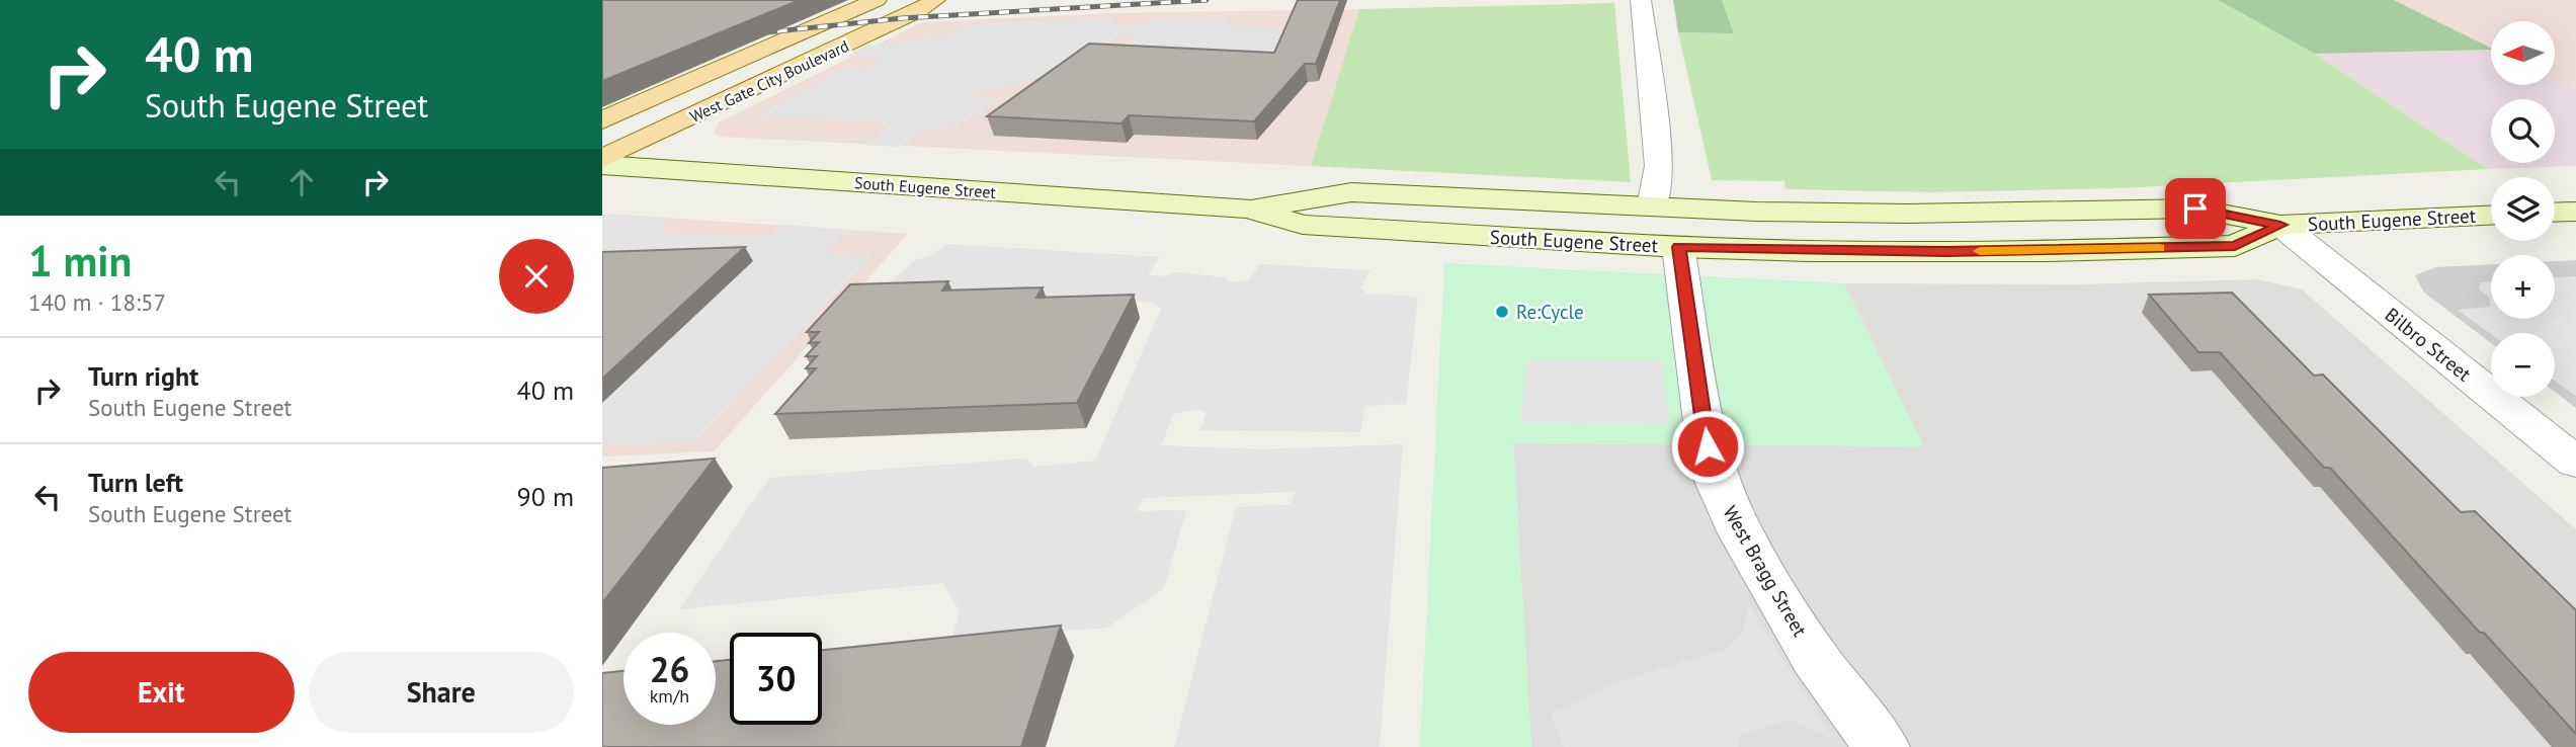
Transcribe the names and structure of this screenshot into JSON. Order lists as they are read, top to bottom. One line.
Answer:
{"streets":{"main road":["West Gate City Boulevard","South Eugene Street"],"street":["Bilbro Street","West Bragg Street"]},"crossings":[["South Eugene Street","Bilbro Street"],["South Eugene Street","West Bragg Street"]],"places":["Re:Cycle"],"north":"left","page":{"turn":["40 m","South Eugene Street"],"map_buttons":["+","−"],"heading":["1 min","140 m · 18:57"],"list":[{"name":"Turn right","note":"South Eugene Street","value":"40 m"},{"name":"Turn left","note":"South Eugene Street","value":"90 m"}],"speed":"26 km/h","limit":"30","buttons":["Exit","Share"]}}
